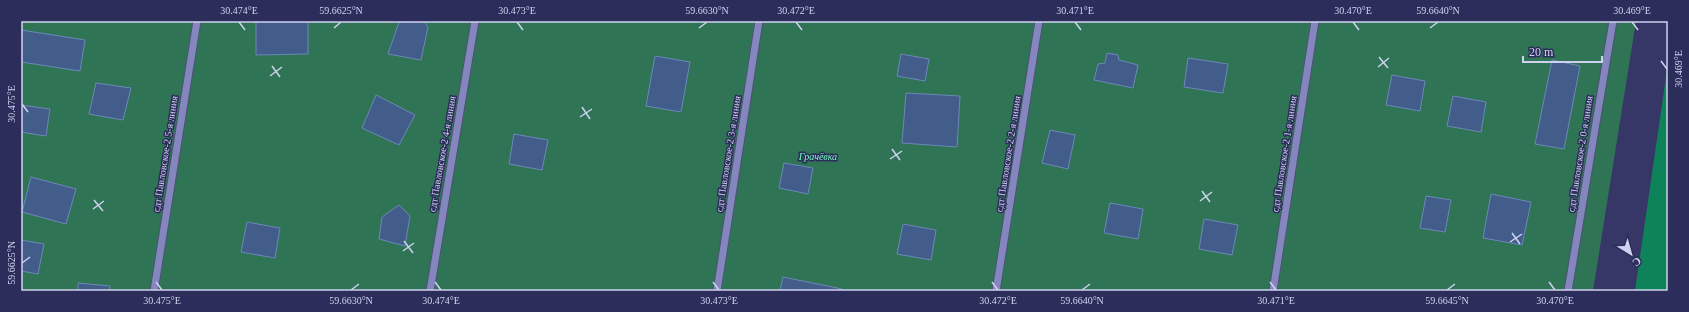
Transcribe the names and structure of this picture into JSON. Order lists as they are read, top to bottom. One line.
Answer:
{"streets":{"lane":["сдт Павловское-2 5-я линия","сдт Павловское-2 4-я линия","сдт Павловское-2 3-я линия","сдт Павловское-2 2-я линия","сдт Павловское-2 1-я линия","сдт Павловское-2 0-я линия"]},"parks":["Грачёвка"],"scale_bar":"20 m","north":"bottom right","coordinates":["30.474°E","59.6625°N","30.473°E","59.6630°N","30.472°E","30.471°E","30.470°E","59.6640°N","30.469°E","30.475°E","59.6645°N"]}
